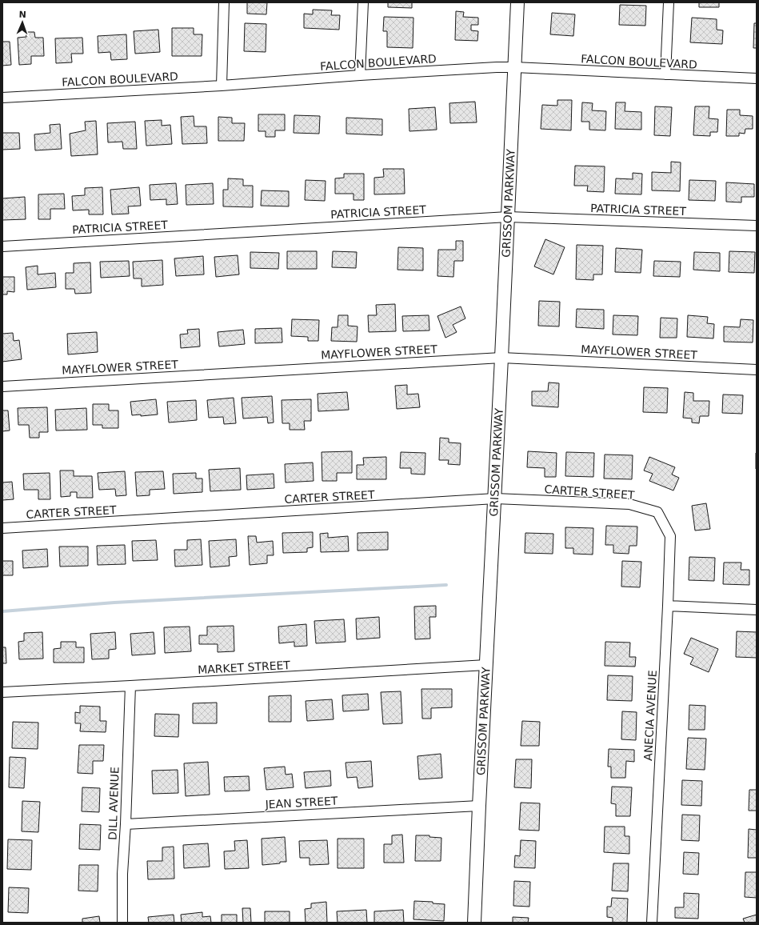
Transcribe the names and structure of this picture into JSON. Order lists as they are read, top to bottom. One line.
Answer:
{"streets":{"main road":["GRISSOM PARKWAY"],"street":["FALCON BOULEVARD","PATRICIA STREET","MAYFLOWER STREET","CARTER STREET","MARKET STREET","ANECIA AVENUE","JEAN STREET","DILL AVENUE"]},"crossings":[["FALCON BOULEVARD","GRISSOM PARKWAY"],["GRISSOM PARKWAY","PATRICIA STREET"],["GRISSOM PARKWAY","MAYFLOWER STREET"],["GRISSOM PARKWAY","CARTER STREET"],["GRISSOM PARKWAY","MARKET STREET"],["GRISSOM PARKWAY","JEAN STREET"],["CARTER STREET","ANECIA AVENUE"],["MARKET STREET","DILL AVENUE"],["JEAN STREET","DILL AVENUE"]],"north":"top"}
